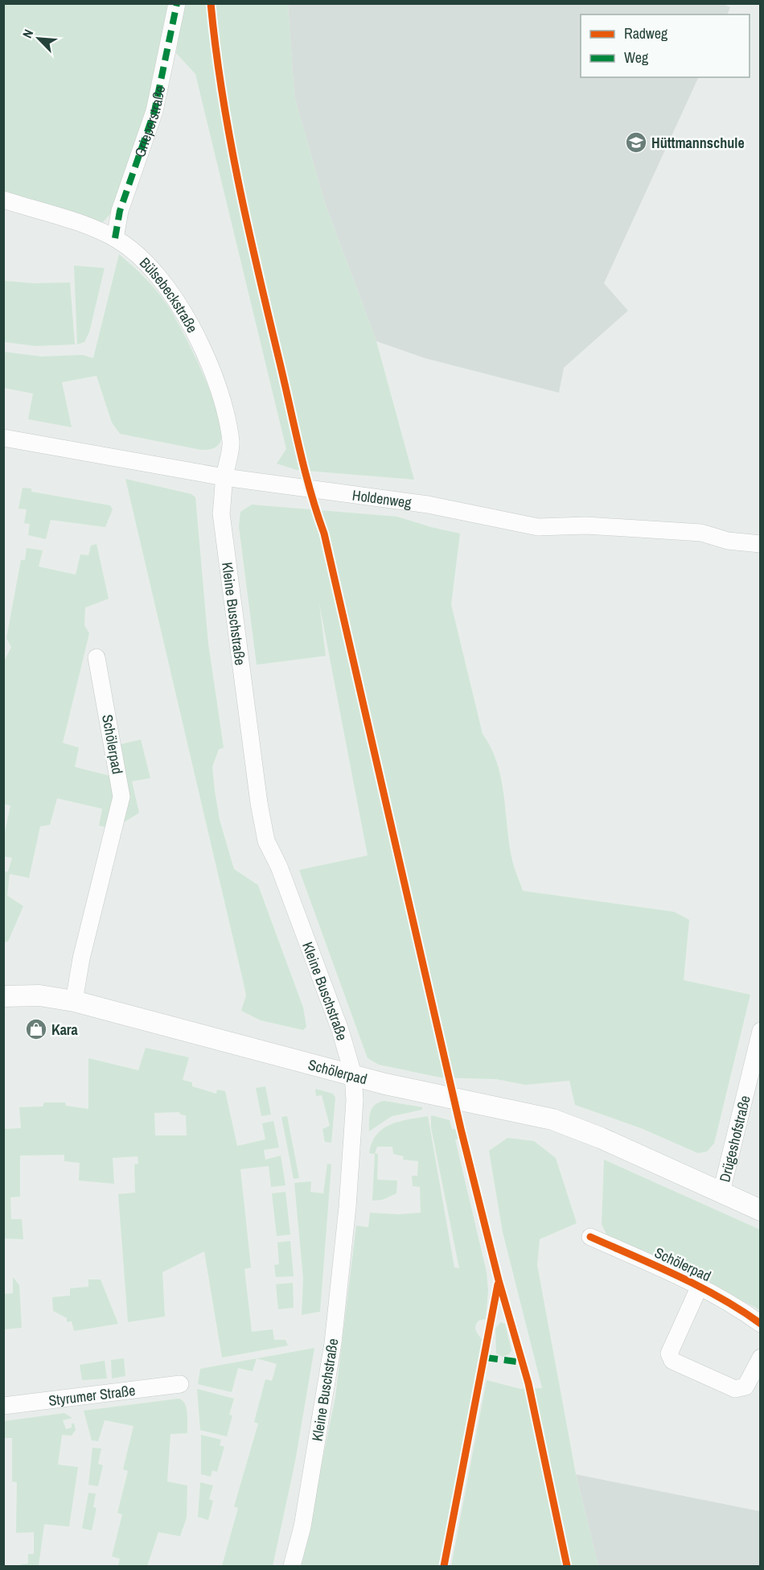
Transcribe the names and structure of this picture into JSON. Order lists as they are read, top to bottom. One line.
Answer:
{"streets":{"street":["Grieperstraße","Bülsebeckstraße","Holdenweg","Kleine Buschstraße","Schölerpad","Drügeshofstraße","Styrumer Straße"]},"crossings":[["Grieperstraße","Bülsebeckstraße"],["Bülsebeckstraße","Holdenweg"],["Bülsebeckstraße","Kleine Buschstraße"],["Holdenweg","Kleine Buschstraße"],["Kleine Buschstraße","Schölerpad"],["Schölerpad","Drügeshofstraße"]],"places":{"school or university":["Hüttmannschule"],"shop":["Kara"]},"legend":["Radweg","Weg"],"north":"top left"}
